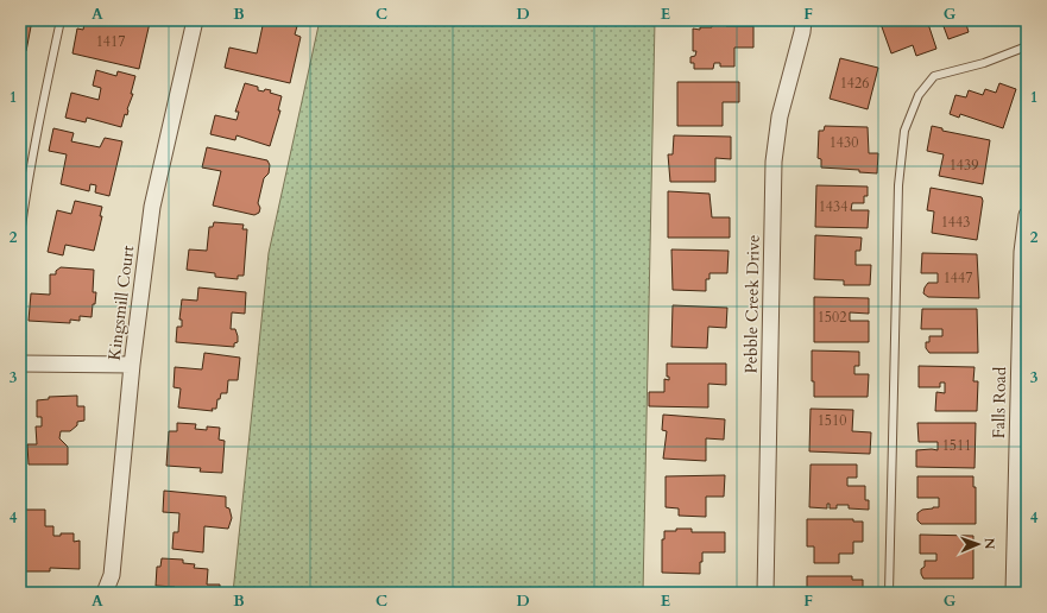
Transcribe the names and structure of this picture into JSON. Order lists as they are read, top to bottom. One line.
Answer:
{"streets":{"street":["Kingsmill Court","Pebble Creek Drive","Falls Road"]},"house_numbers":["1417","1426","1430","1439","1434","1443","1447","1502","1510","1511"],"north":"right","grid":{"columns":["A","B","C","D","E","F","G"],"rows":["1","2","3","4"]}}
